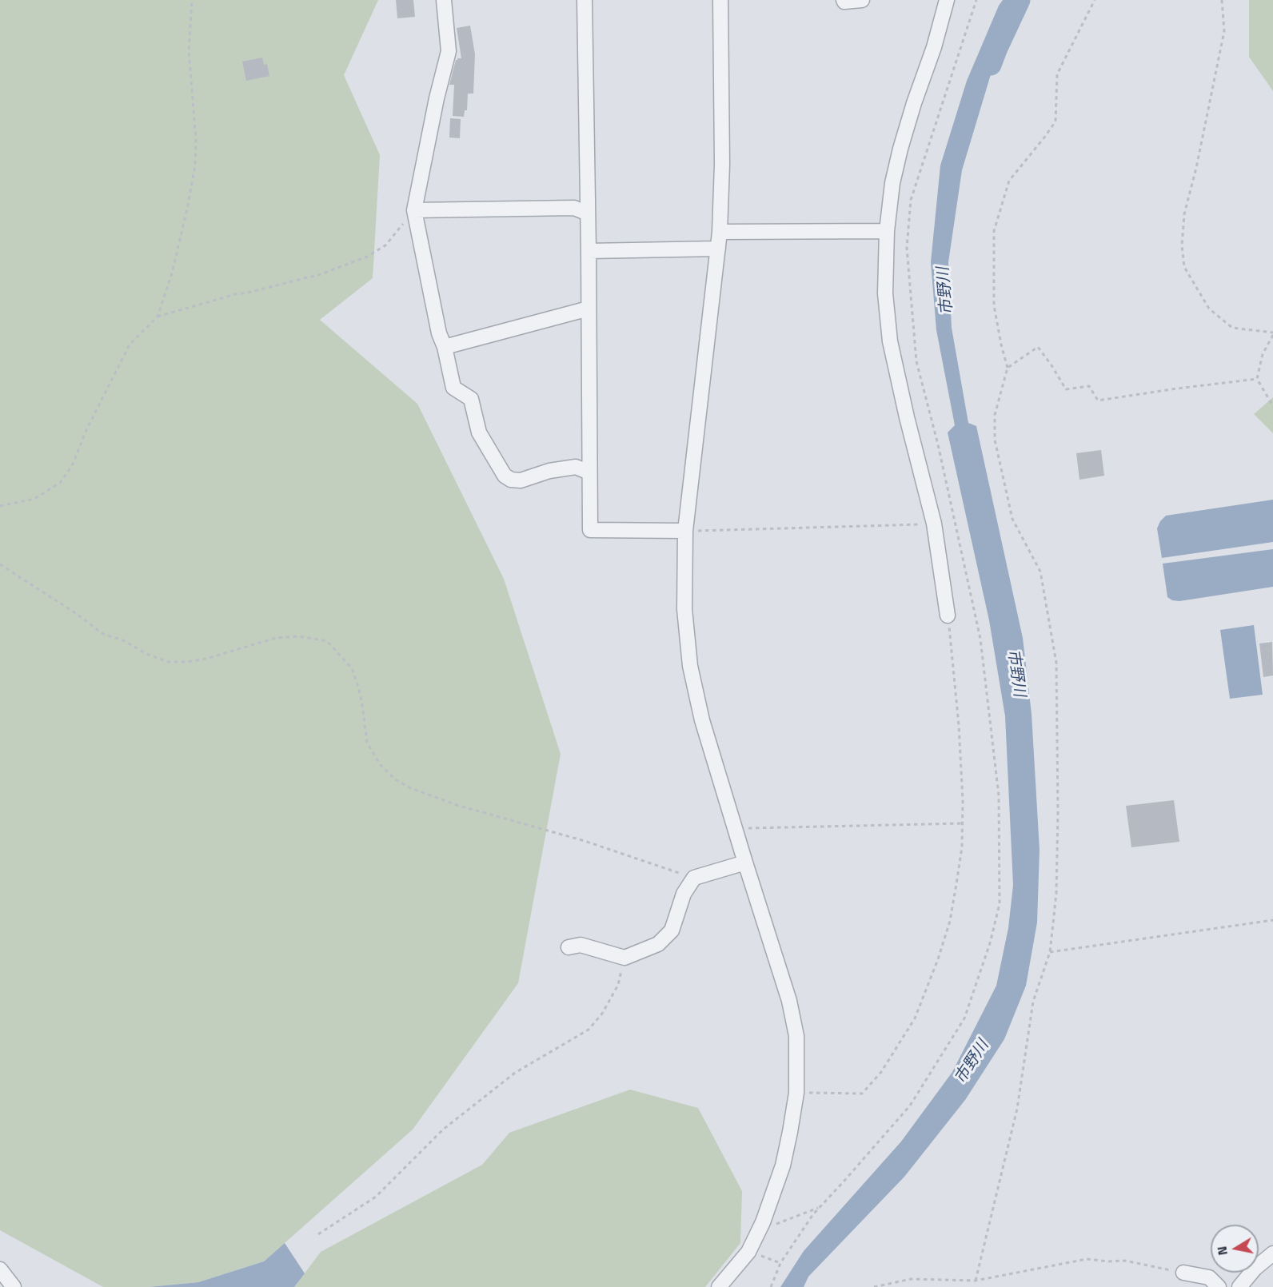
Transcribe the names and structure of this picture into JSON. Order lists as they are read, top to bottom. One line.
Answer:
{"water":["市野川"],"north":"left"}
